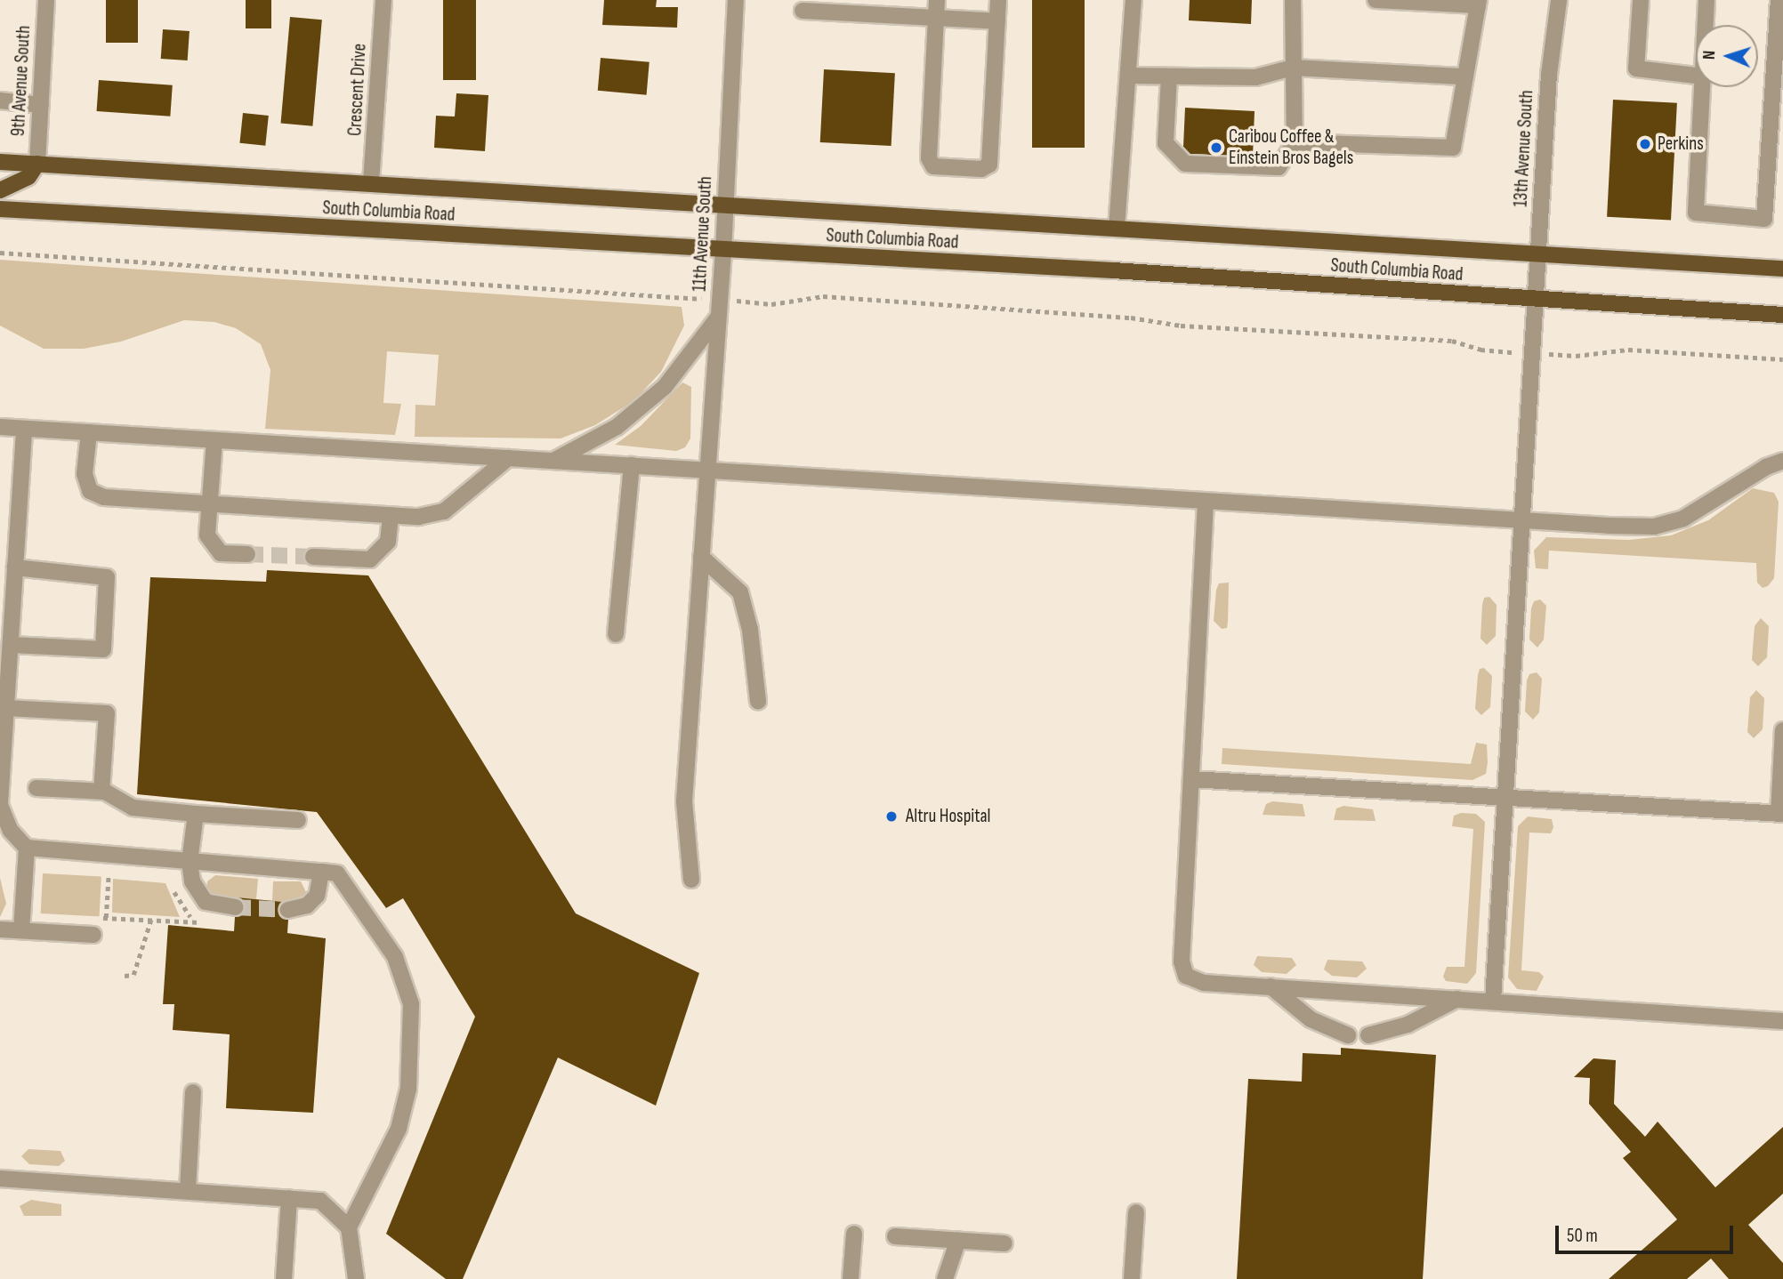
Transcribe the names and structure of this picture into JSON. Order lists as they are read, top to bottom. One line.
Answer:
{"streets":{"main road":["South Columbia Road"],"street":["9th Avenue South","Crescent Drive","13th Avenue South","11th Avenue South"]},"crossings":[["9th Avenue South","South Columbia Road"],["Crescent Drive","South Columbia Road"],["13th Avenue South","South Columbia Road"],["South Columbia Road","11th Avenue South"]],"places":["Perkins","Caribou Coffee & Einstein Bros Bagels","Altru Hospital"],"scale_bar":"50 m","north":"left"}
